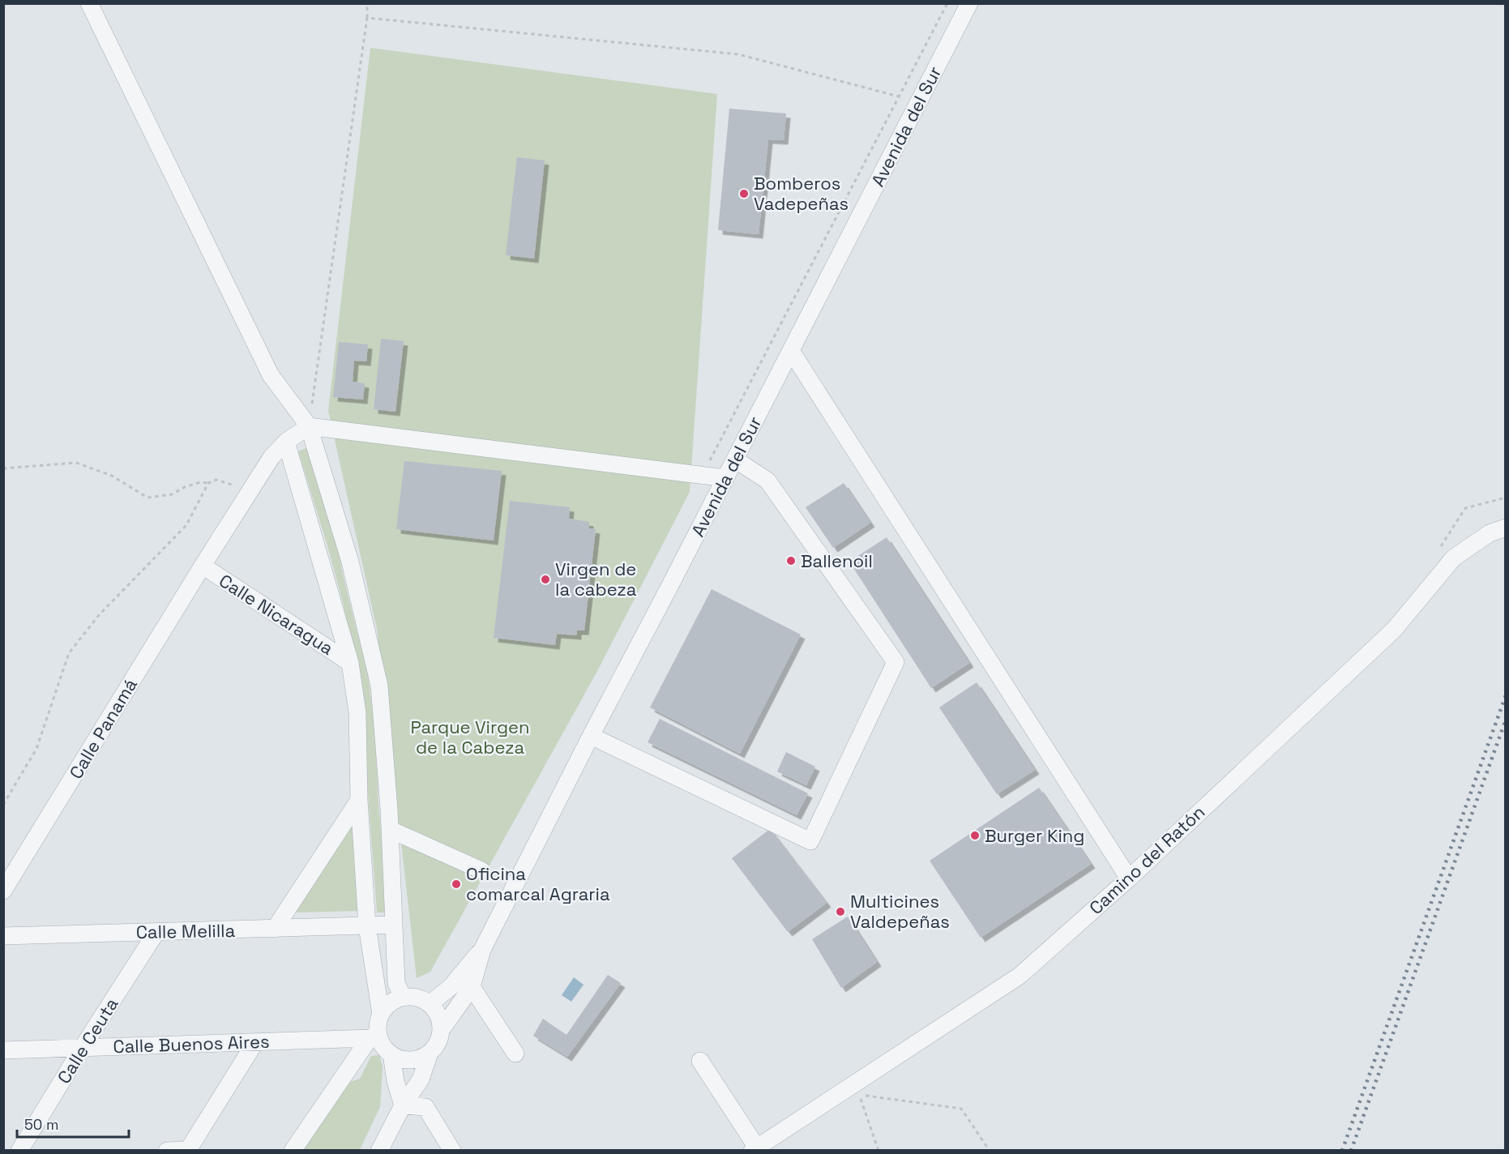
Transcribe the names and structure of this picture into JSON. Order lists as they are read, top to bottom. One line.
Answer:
{"streets":{"street":["Avenida del Sur","Calle Nicaragua","Calle Panamá","Camino del Ratón","Calle Melilla","Calle Ceuta","Calle Buenos Aires"]},"crossings":[["Avenida del Sur","Calle Buenos Aires"],["Calle Nicaragua","Calle Panamá"],["Calle Melilla","Calle Ceuta"],["Calle Ceuta","Calle Buenos Aires"]],"parks":["Parque Virgen de la Cabeza"],"places":["Bomberos Vadepeñas","Ballenoil","Virgen de la cabeza","Burger King","Oficina comarcal Agraria","Multicines Valdepeñas"],"scale_bar":"50 m"}
